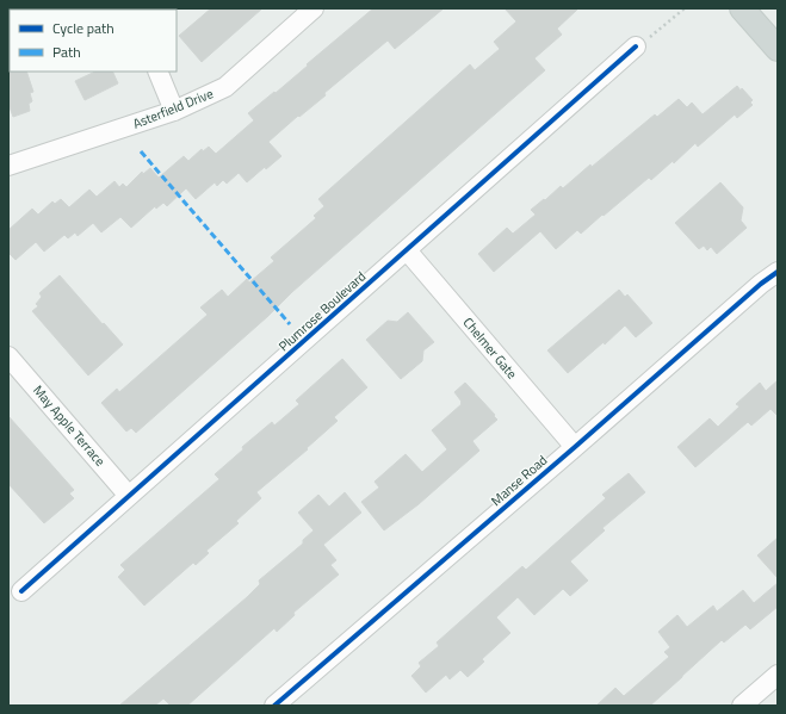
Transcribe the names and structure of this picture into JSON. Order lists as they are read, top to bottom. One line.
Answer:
{"streets":{"street":["Asterfield Drive","Plumrose Boulevard","Chelmer Gate","May Apple Terrace","Manse Road"]},"crossings":[["Plumrose Boulevard","Chelmer Gate"],["Plumrose Boulevard","May Apple Terrace"],["Chelmer Gate","Manse Road"]],"legend":["Cycle path","Path"]}
